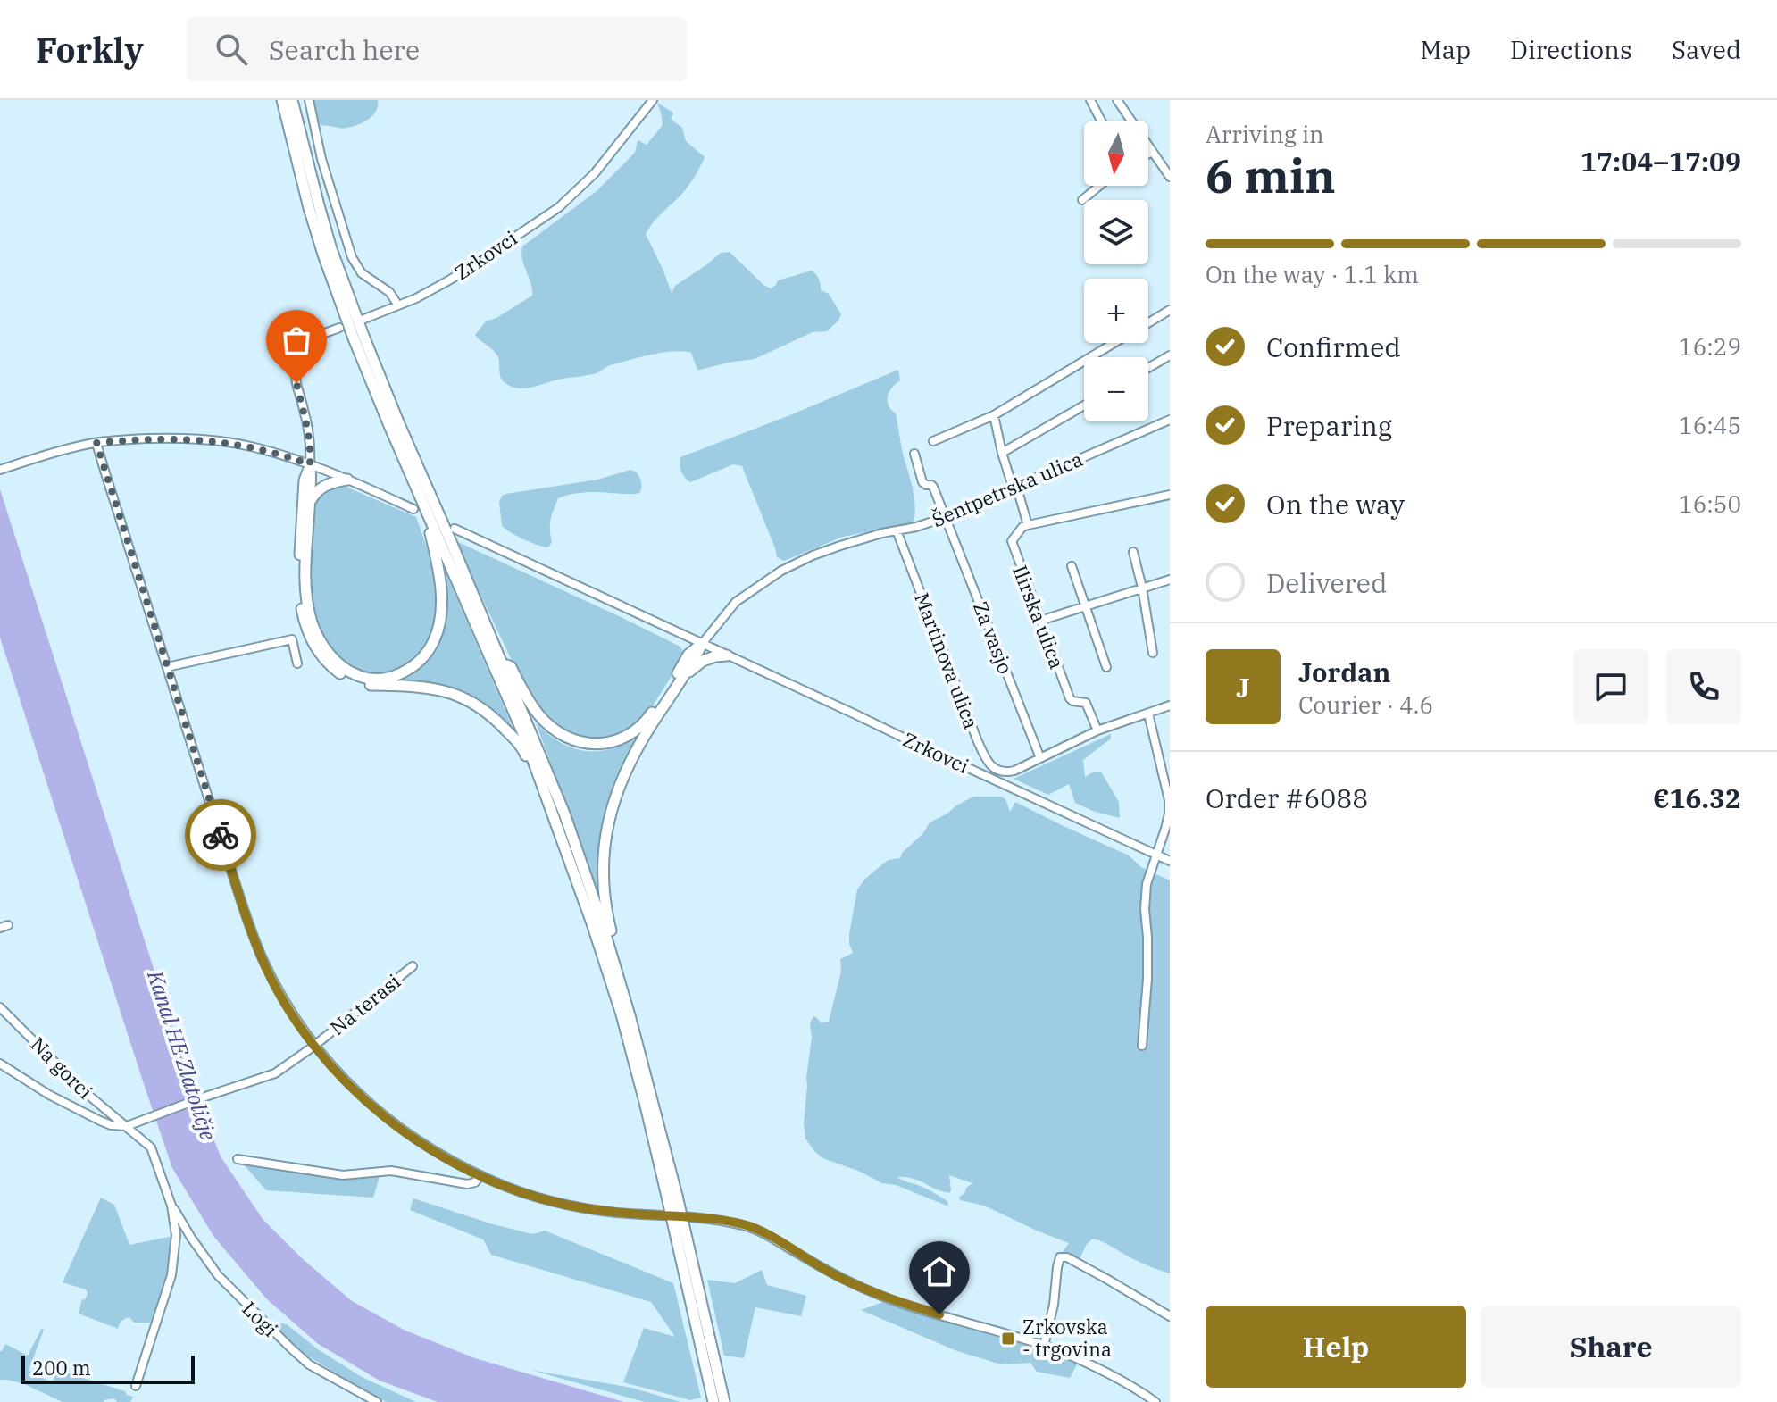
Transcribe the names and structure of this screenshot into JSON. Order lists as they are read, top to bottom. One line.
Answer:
{"streets":{"street":["Zrkovci","Šentpetrska ulica","Ilirska ulica","Za vasjo","Martinova ulica","Na terasi","Na gorci","Logi"]},"crossings":[["Zrkovci","Šentpetrska ulica"],["Šentpetrska ulica","Za vasjo"],["Šentpetrska ulica","Martinova ulica"],["Za vasjo","Martinova ulica"],["Na terasi","Na gorci"],["Na terasi","Logi"],["Na gorci","Logi"]],"water":["Kanal HE Zlatoličje"],"places":{"transit":["Zrkovska - trgovina"]},"scale_bar":"200 m","north":"bottom","page":{"header":"Forkly","search":"Search here","nav":["Map","Directions","Saved"],"heading":["6 min","Arriving in","17:04–17:09"],"panel":["Jordan","Courier · 4.6","Order #6088","€16.32"],"map_buttons":["+","−"],"bar":"On the way · 1.1 km","list":[["Confirmed","16:29"],["Preparing","16:45"],["On the way","16:50"],"Delivered"],"round":"J","buttons":["Help","Share"],"scale":"200 m"}}
